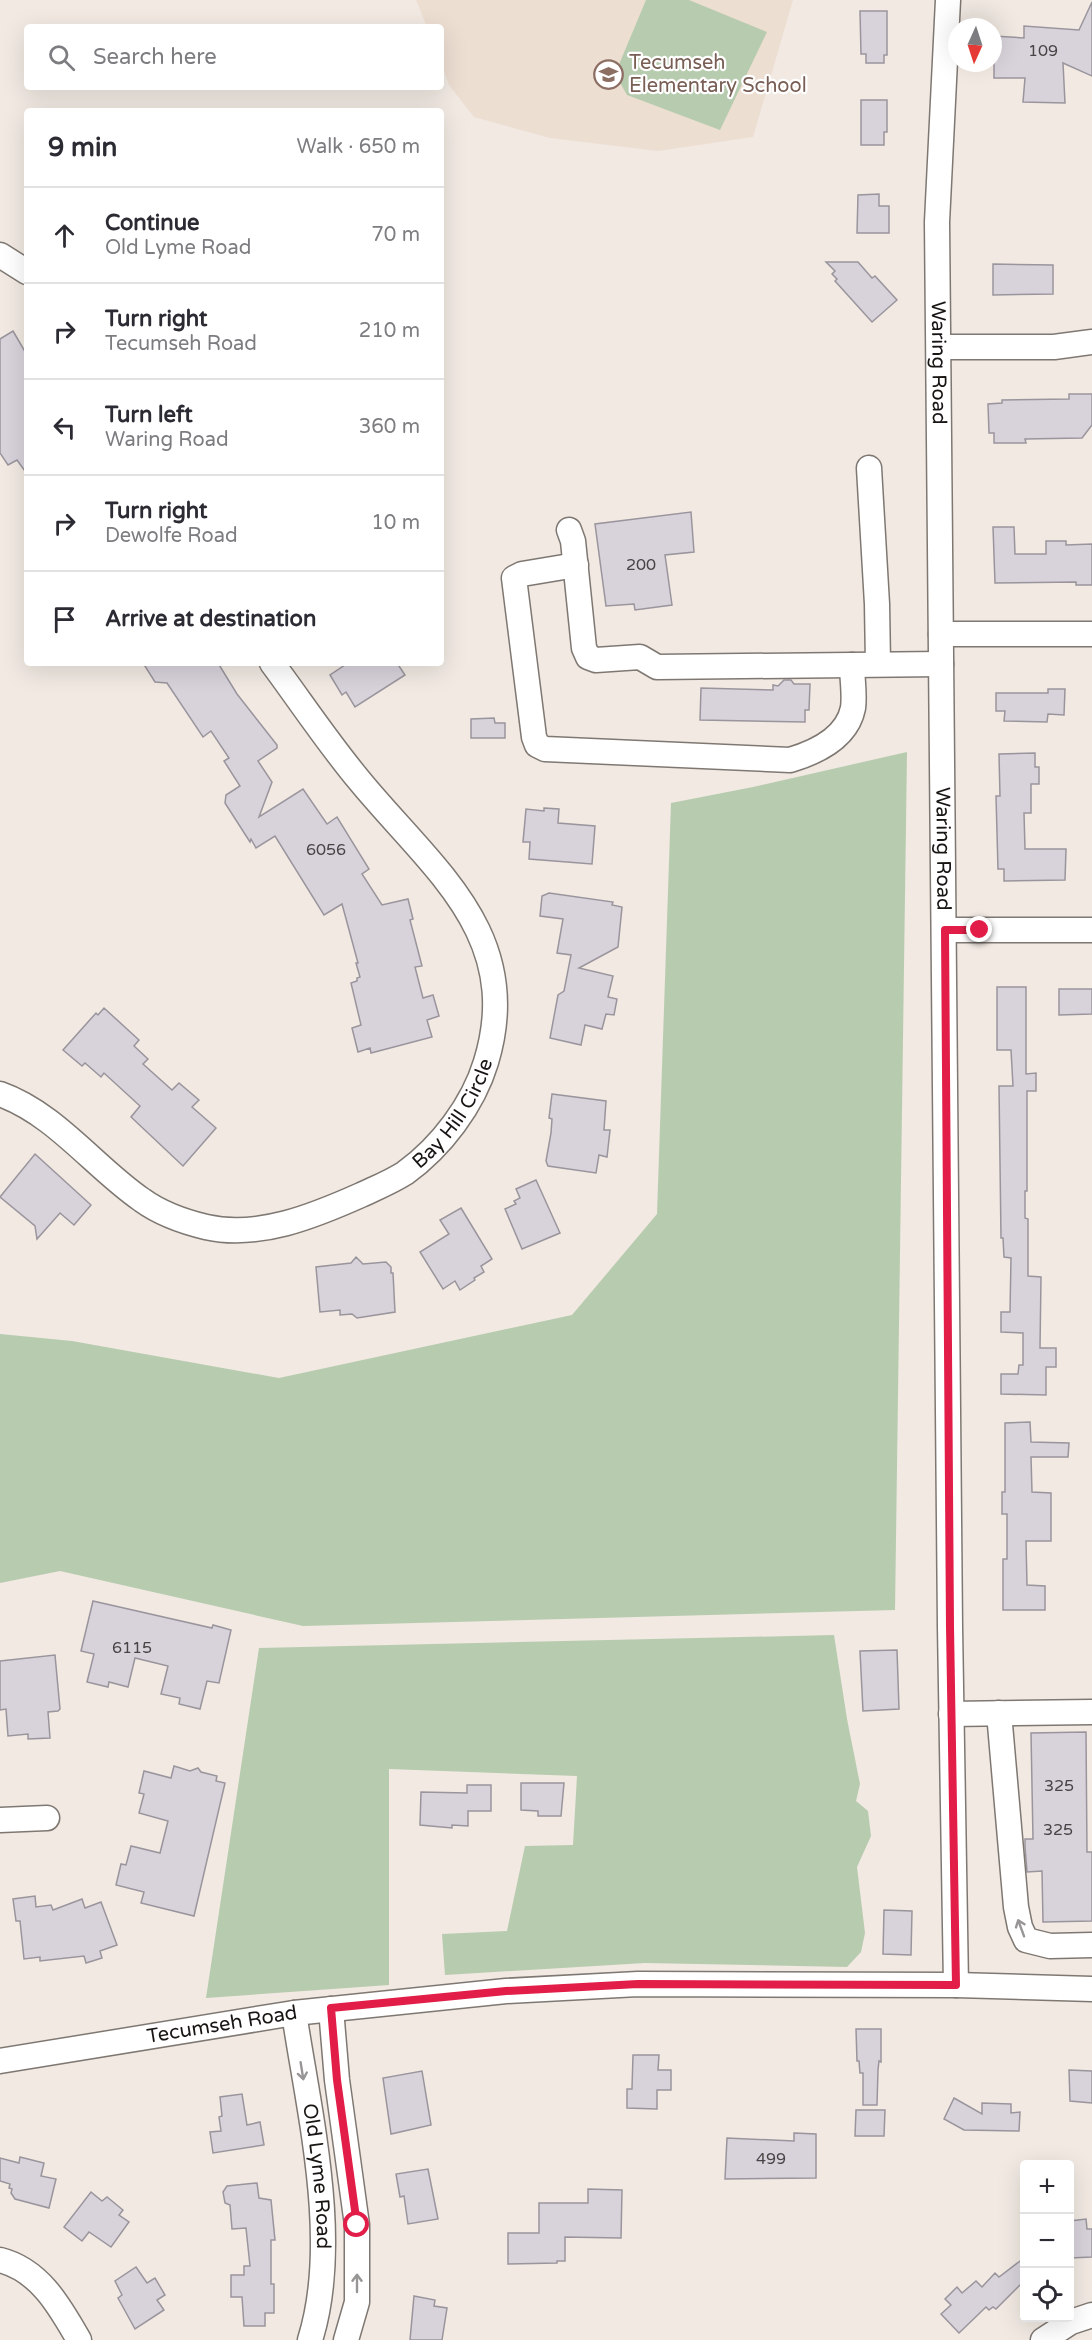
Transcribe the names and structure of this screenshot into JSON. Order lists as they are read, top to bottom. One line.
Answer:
{"streets":{"street":["Waring Road","Bay Hill Circle","Tecumseh Road","Old Lyme Road"]},"crossings":[["Waring Road","Tecumseh Road"],["Tecumseh Road","Old Lyme Road"]],"places":{"school or university":["Tecumseh Elementary School"]},"house_numbers":["109","200","6056","6115","325","325","499"],"north":"bottom","page":{"search":"Search here","heading":["9 min","Walk · 650 m"],"list":[["Continue","Old Lyme Road","70 m"],["Turn right","Tecumseh Road","210 m"],["Turn left","Waring Road","360 m"],["Turn right","Dewolfe Road","10 m"],"Arrive at destination"],"map_buttons":["+","−"]}}
